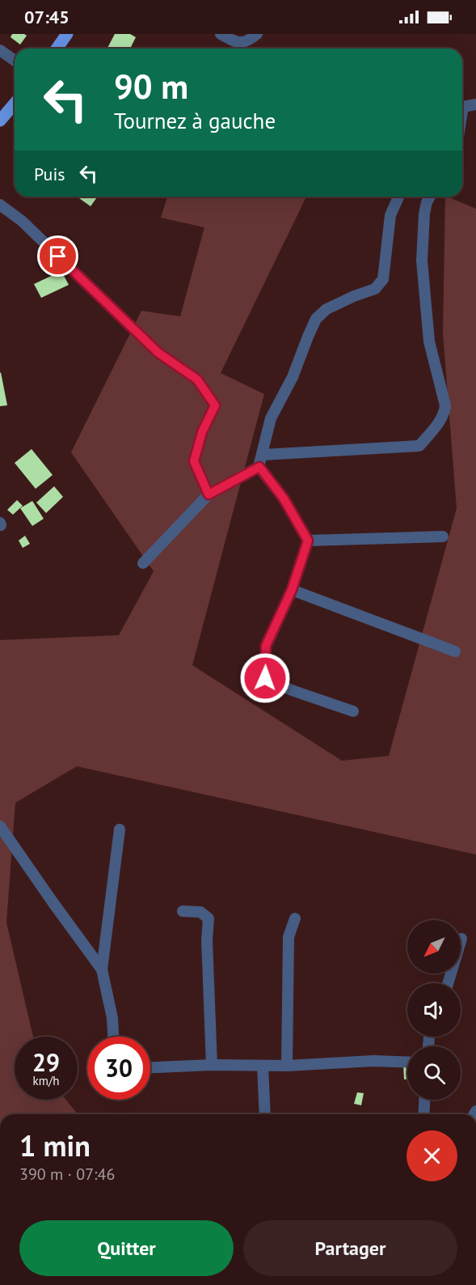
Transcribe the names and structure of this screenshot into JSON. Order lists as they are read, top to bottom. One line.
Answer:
{"north":"bottom left","page":{"status":"07:45","turn":["90 m","Tournez à gauche"],"then":"Puis","speed":"29 km/h","limit":"30","heading":["1 min","390 m · 07:46"],"buttons":["Quitter","Partager"]}}
